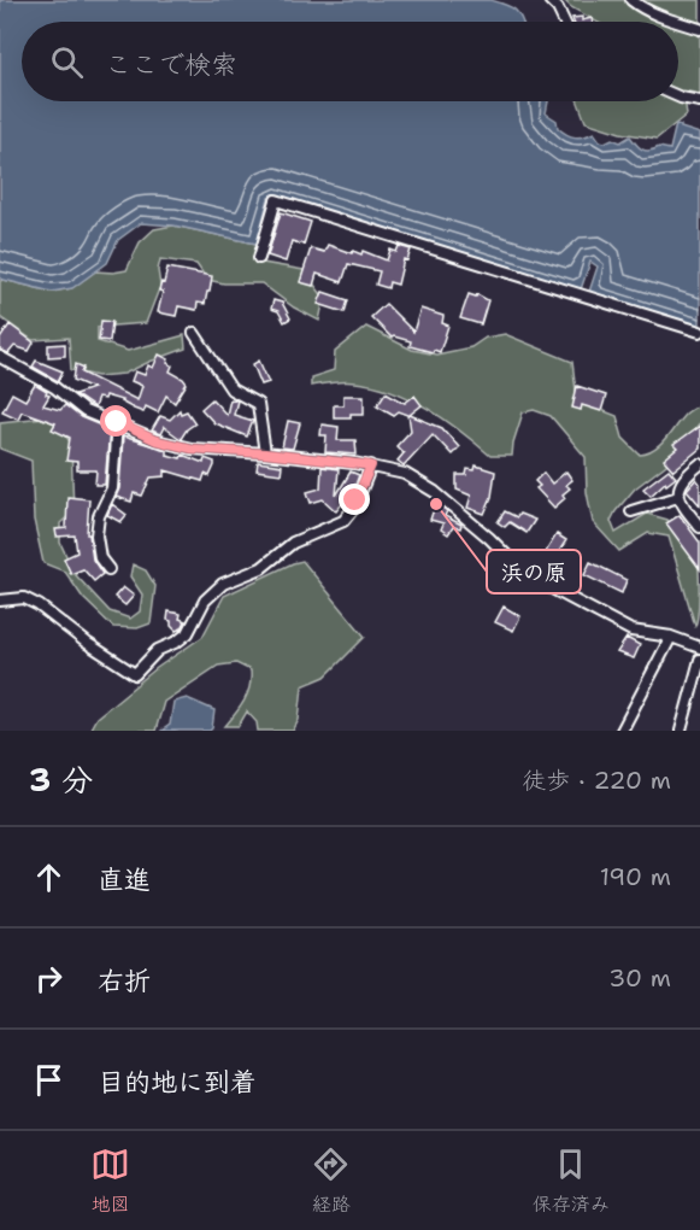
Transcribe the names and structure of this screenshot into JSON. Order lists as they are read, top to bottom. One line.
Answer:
{"places":["浜の原"],"page":{"search":"ここで検索","heading":["3 分","徒歩 · 220 m"],"list":[["直進","190 m"],["右折","30 m"],"目的地に到着"],"nav":["地図","経路","保存済み"]}}
